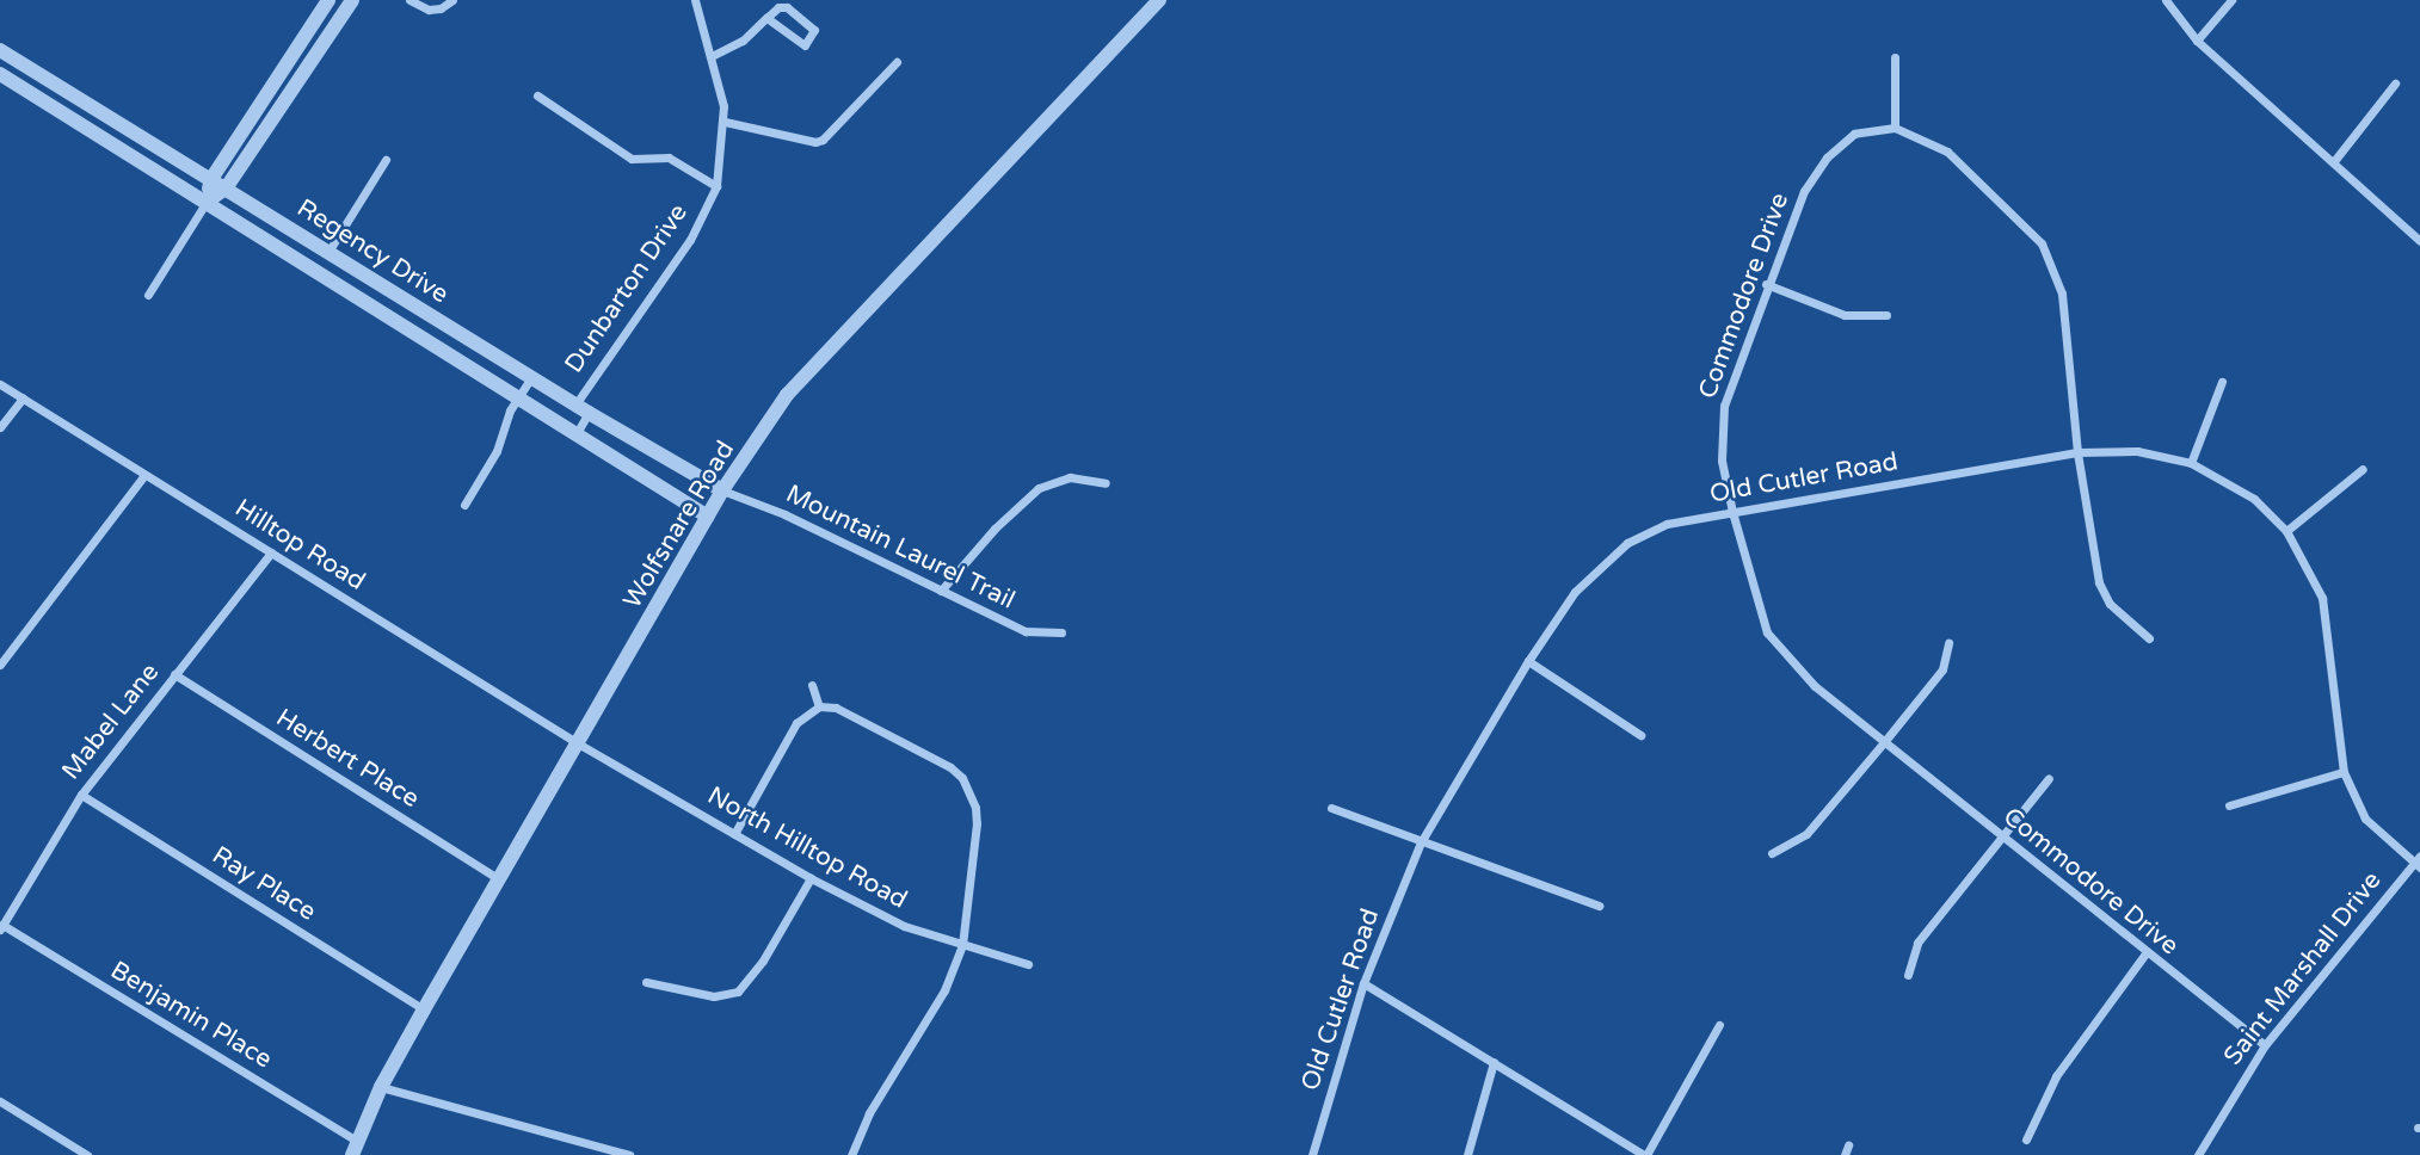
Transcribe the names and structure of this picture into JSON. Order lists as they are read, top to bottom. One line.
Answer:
{"streets":{"street":["Regency Drive","Dunbarton Drive","Commodore Drive","Old Cutler Road","Wolfsnare Road","Hilltop Road","Mountain Laurel Trail","Mabel Lane","Herbert Place","North Hilltop Road","Ray Place","Saint Marshall Drive","Benjamin Place"]},"crossings":[["Regency Drive","Dunbarton Drive"],["Regency Drive","Wolfsnare Road"],["Regency Drive","Mountain Laurel Trail"],["Commodore Drive","Old Cutler Road"],["Commodore Drive","Saint Marshall Drive"],["Old Cutler Road","Saint Marshall Drive"],["Wolfsnare Road","Hilltop Road"],["Wolfsnare Road","Mountain Laurel Trail"],["Wolfsnare Road","Herbert Place"],["Wolfsnare Road","North Hilltop Road"],["Wolfsnare Road","Ray Place"],["Wolfsnare Road","Benjamin Place"],["Hilltop Road","Mabel Lane"],["Hilltop Road","North Hilltop Road"],["Mabel Lane","Herbert Place"],["Mabel Lane","Ray Place"],["Mabel Lane","Benjamin Place"]]}
